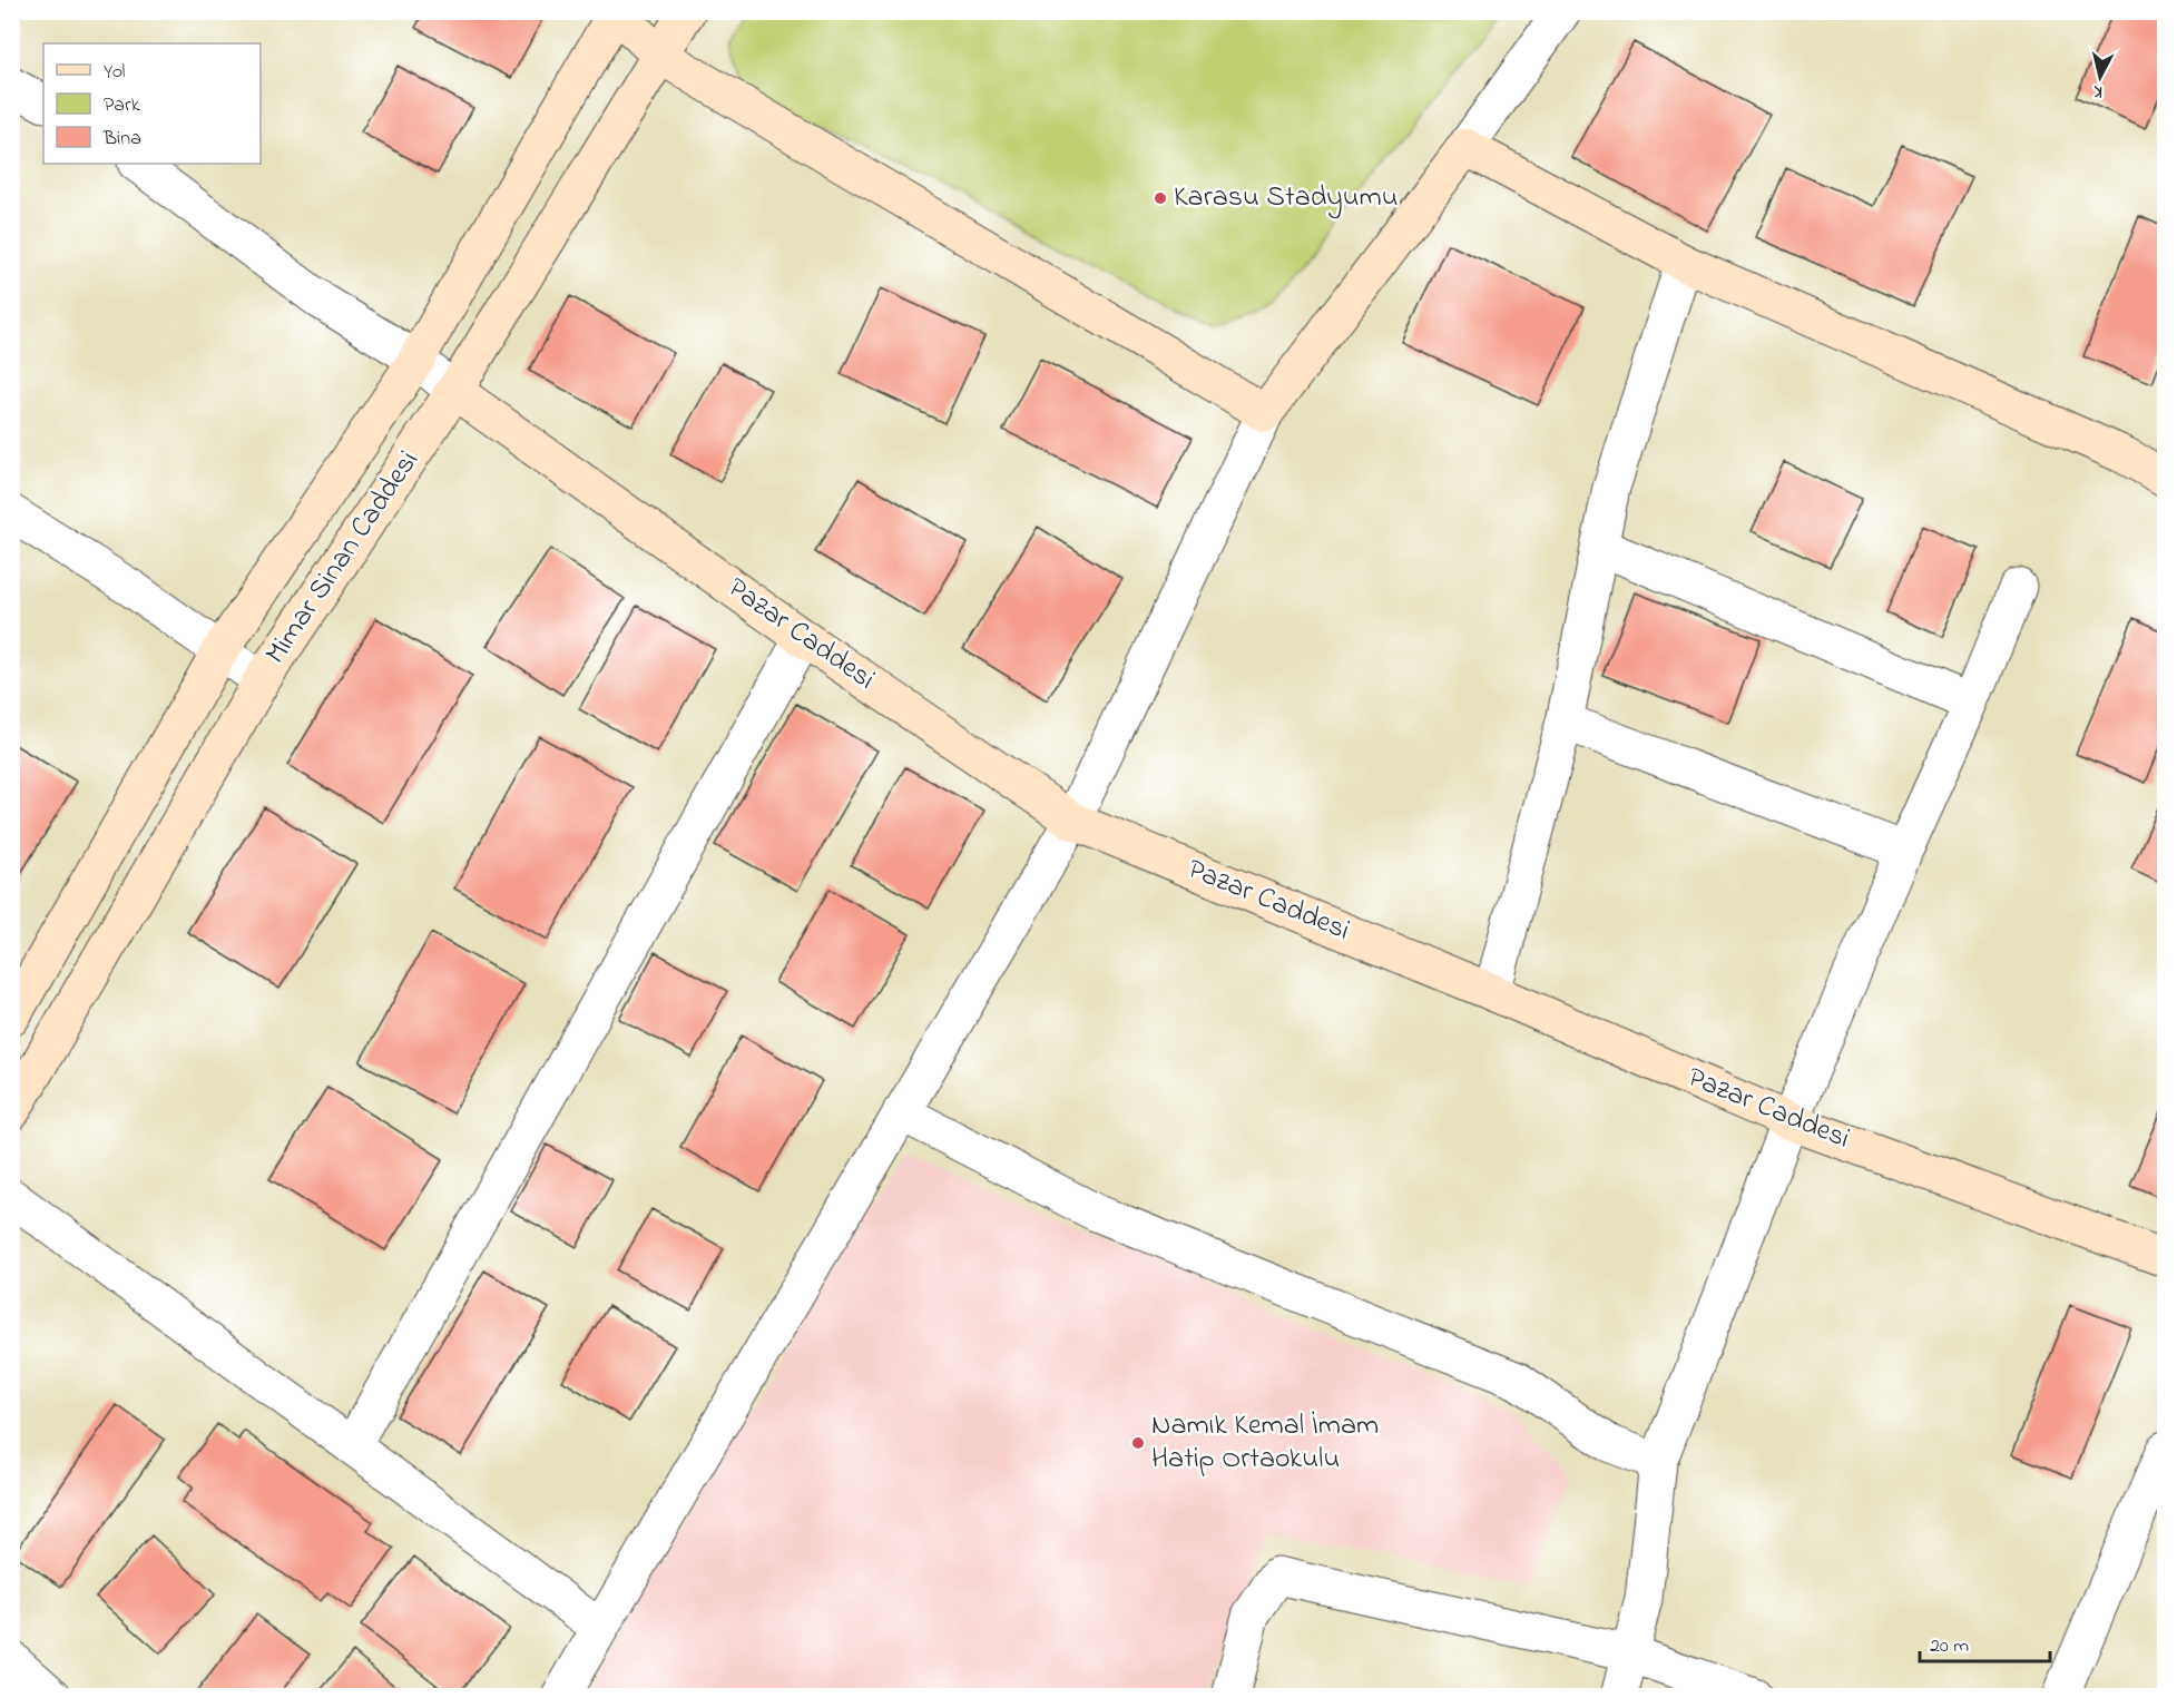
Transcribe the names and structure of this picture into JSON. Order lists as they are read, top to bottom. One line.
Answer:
{"streets":{"main road":["Mimar Sinan Caddesi","Pazar Caddesi"]},"crossings":[["Mimar Sinan Caddesi","Pazar Caddesi"]],"places":["Karasu Stadyumu","Namık Kemal İmam Hatip Ortaokulu"],"legend":["Yol","Park","Bina"],"scale_bar":"20 m","north":"bottom"}
